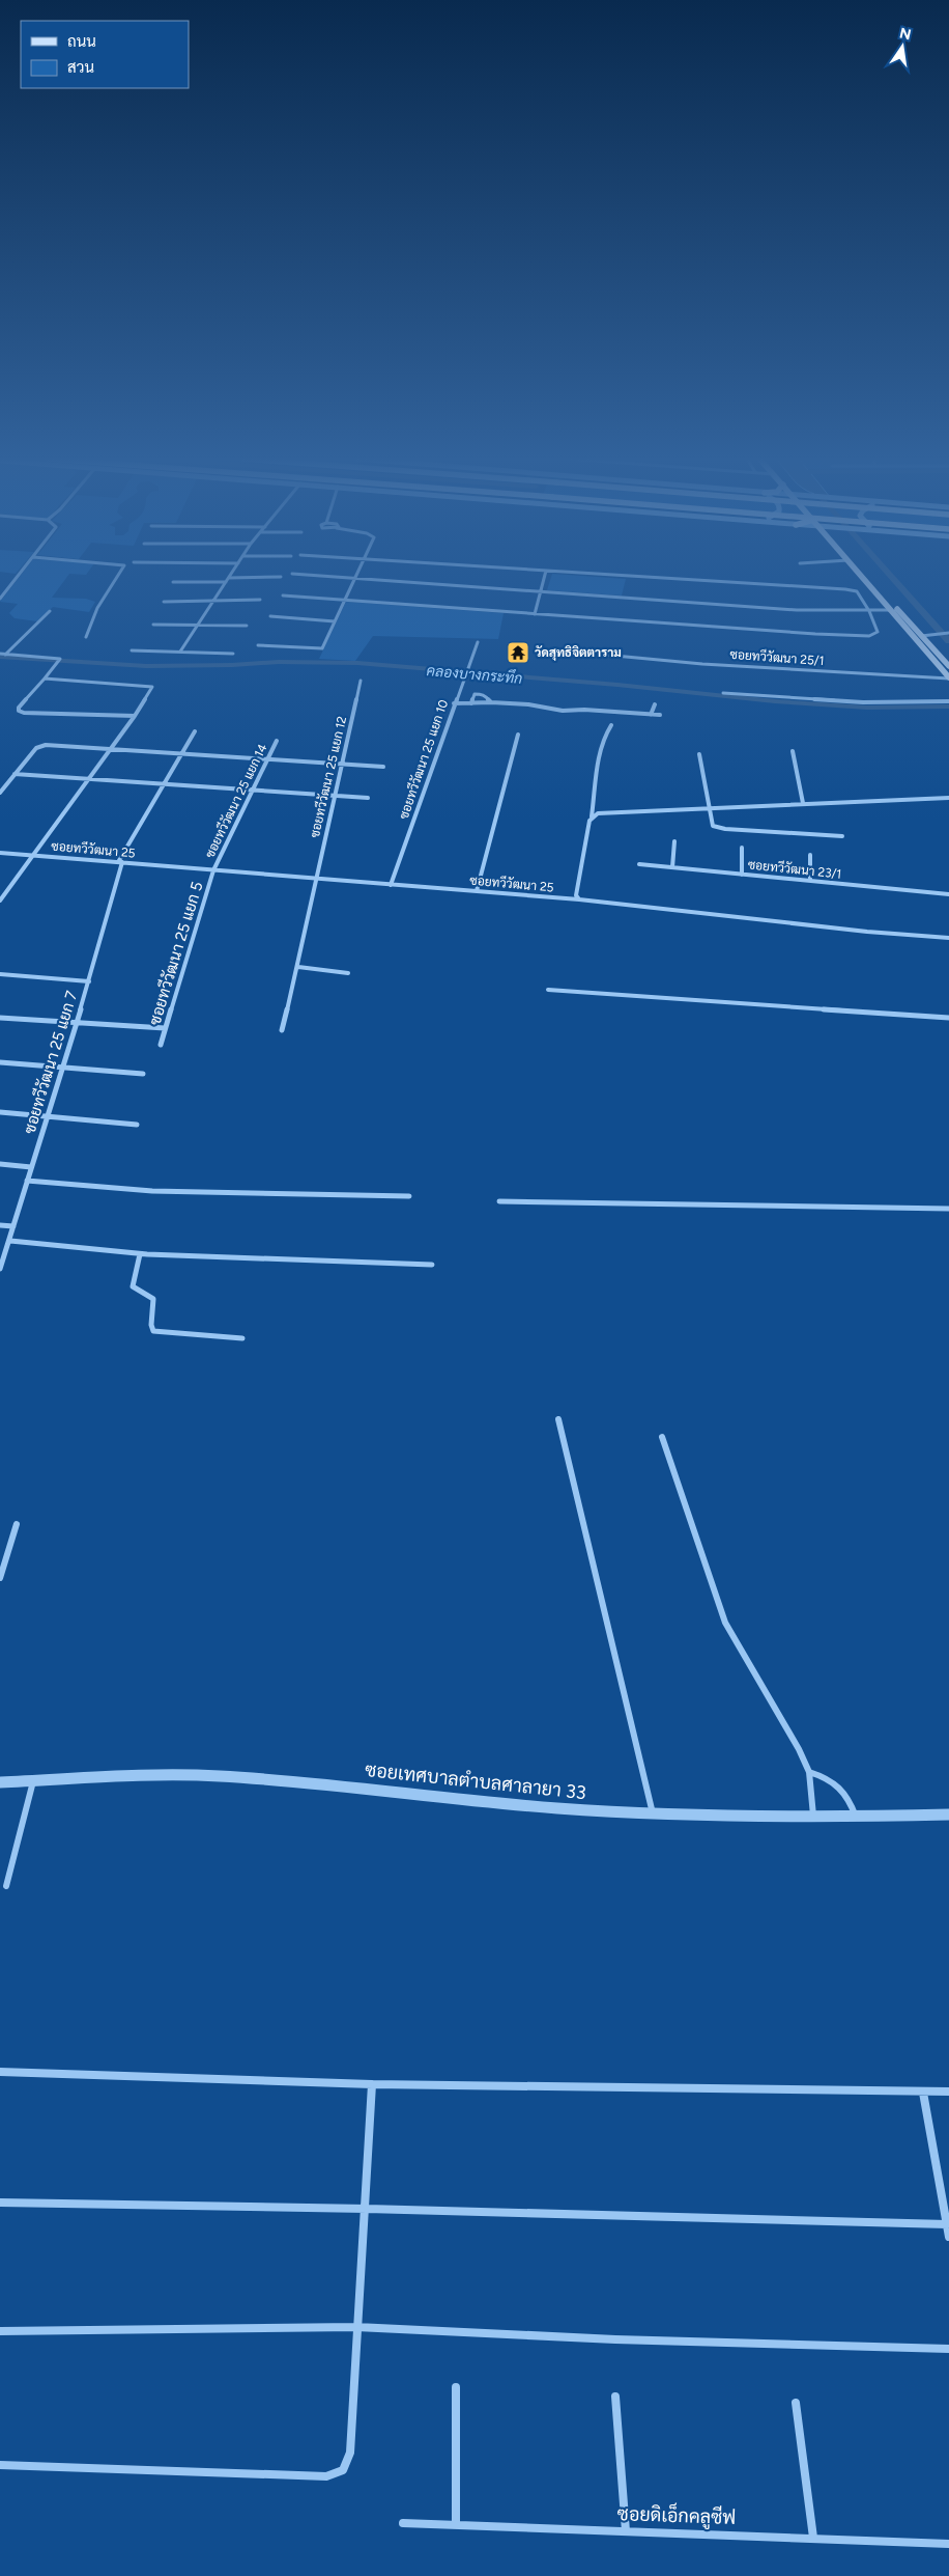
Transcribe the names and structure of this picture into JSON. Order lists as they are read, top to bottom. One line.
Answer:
{"streets":{"street":["ซอยทวีวัฒนา 25/1","ซอยทวีวัฒนา 25 แยก 10","ซอยทวีวัฒนา 25 แยก 12","ซอยทวีวัฒนา 25 แยก 14","ซอยทวีวัฒนา 25","ซอยทวีวัฒนา 23/1","ซอยทวีวัฒนา 25 แยก 5","ซอยทวีวัฒนา 25 แยก 7","ซอยเทศบาลตำบลศาลายา 33","ซอยดิเอ็กคลูซีฟ"]},"crossings":[["ซอยทวีวัฒนา 25 แยก 10","ซอยทวีวัฒนา 25"],["ซอยทวีวัฒนา 25 แยก 12","ซอยทวีวัฒนา 25"],["ซอยทวีวัฒนา 25 แยก 14","ซอยทวีวัฒนา 25"],["ซอยทวีวัฒนา 25 แยก 14","ซอยทวีวัฒนา 25 แยก 5"],["ซอยทวีวัฒนา 25","ซอยทวีวัฒนา 25 แยก 5"],["ซอยทวีวัฒนา 25","ซอยทวีวัฒนา 25 แยก 7"]],"water":["คลองบางกระทึก"],"places":{"temple":["วัดสุทธิจิตตาราม"]},"legend":["ถนน","สวน"],"north":"top"}
